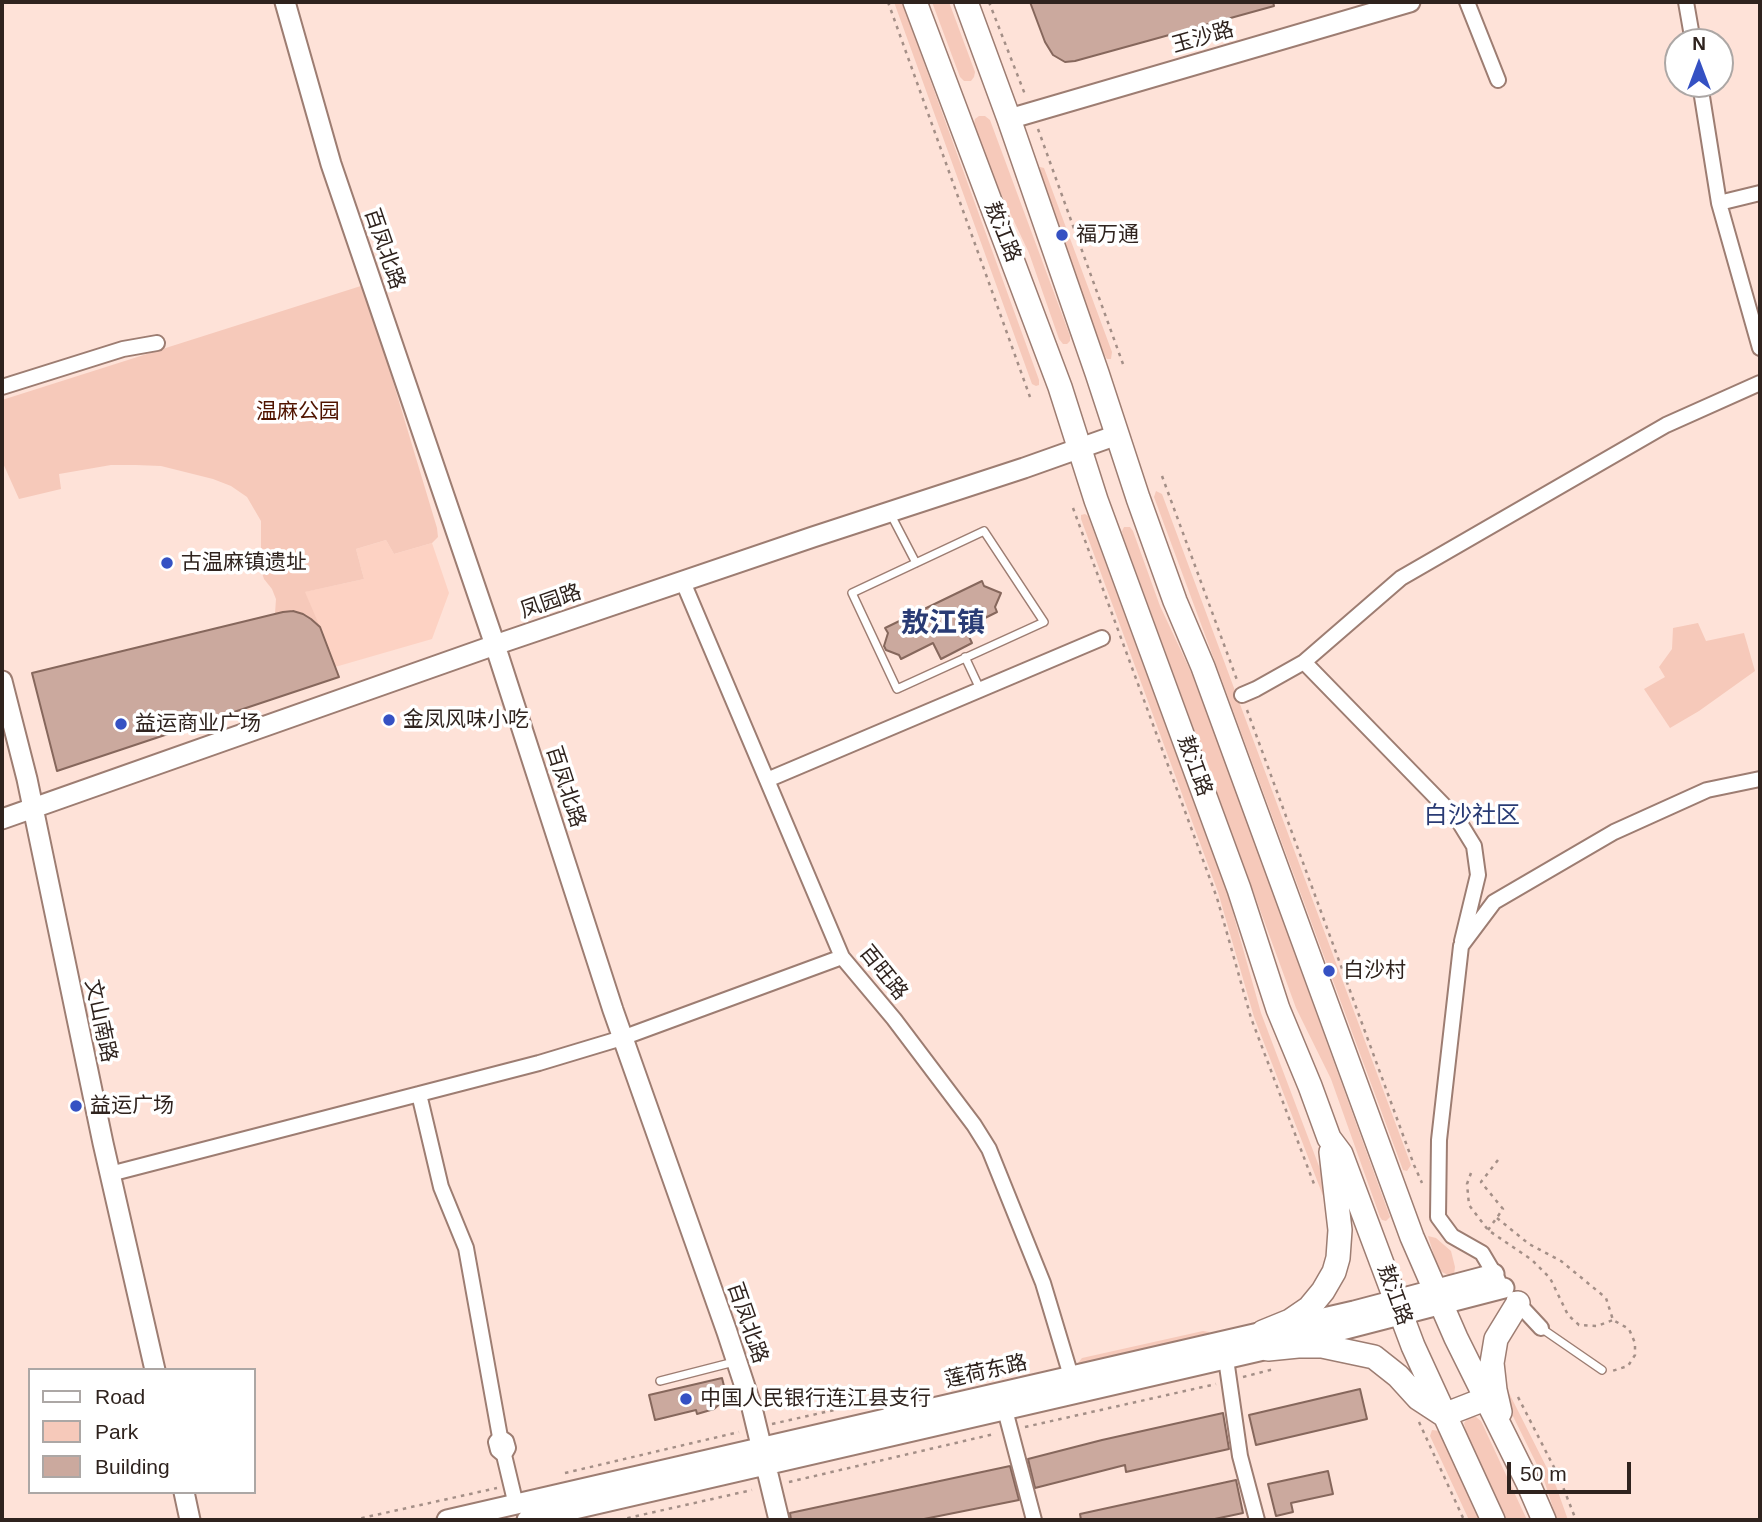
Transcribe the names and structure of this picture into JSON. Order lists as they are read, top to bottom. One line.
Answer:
{"streets":{"main road":["敖江路"],"street":["玉沙路","百凤北路","凤园路","百旺路","文山南路","莲荷东路"]},"crossings":[["玉沙路","敖江路"],["敖江路","凤园路"],["敖江路","莲荷东路"],["百凤北路","凤园路"],["百凤北路","莲荷东路"],["凤园路","百旺路"],["凤园路","文山南路"],["百旺路","莲荷东路"]],"districts":["敖江镇","白沙社区"],"parks":["温麻公园"],"places":["福万通","古温麻镇遗址","金凤风味小吃","益运商业广场","白沙村","益运广场","中国人民银行连江县支行"],"legend":["Road","Park","Building"],"scale_bar":"50 m","north":"top"}
